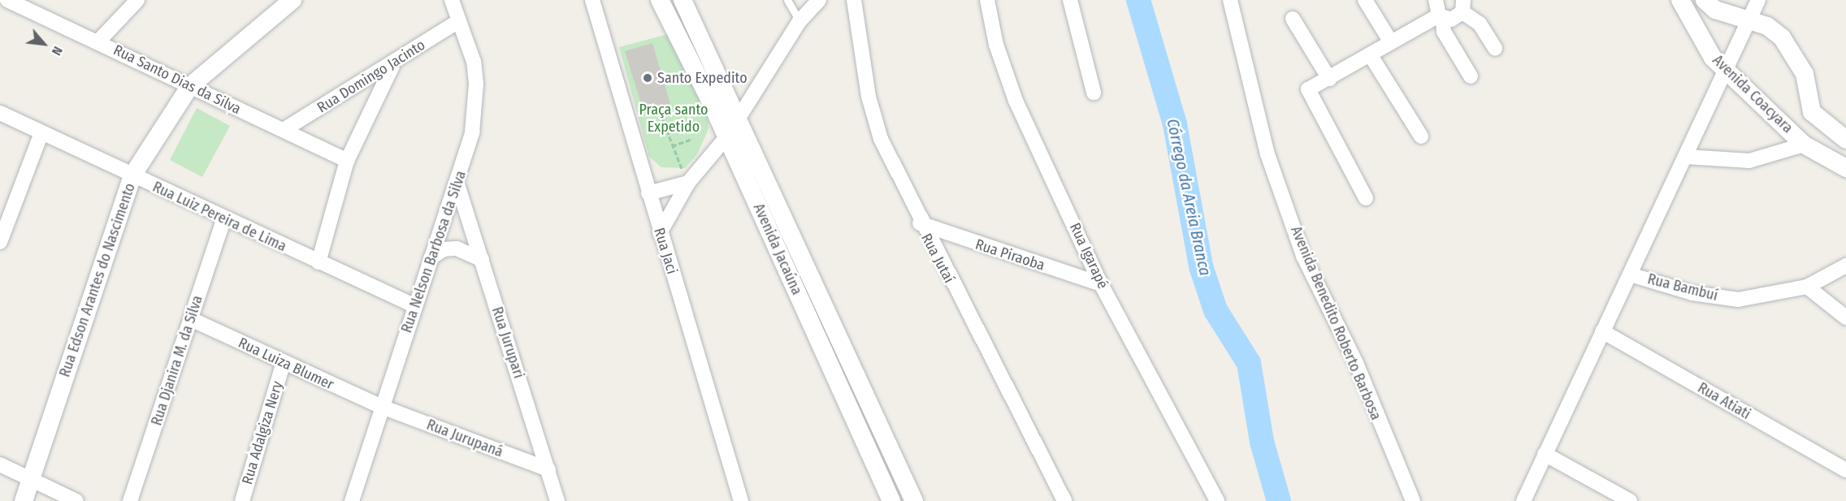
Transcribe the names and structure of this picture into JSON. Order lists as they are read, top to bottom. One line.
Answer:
{"streets":{"street":["Rua Domingo Jacinto","Rua Santo Dias da Silva","Avenida Coacyara","Rua Luiz Pereira de Lima","Avenida Jacaúna","Rua Jaci","Rua Nelson Barbosa da Silva","Rua Piraoba","Rua Igarapé","Rua Jutaí","Rua Edson Arantes do Nascimento","Rua Bambuí","Avenida Benedito Roberto Barbosa","Rua Jurupari","Rua Djanira M. da Silva","Rua Luiza Blumer","Rua Atiati","Rua Adalgiza Nery","Rua Jurupaná"]},"crossings":[["Rua Domingo Jacinto","Rua Santo Dias da Silva"],["Rua Domingo Jacinto","Rua Nelson Barbosa da Silva"],["Rua Santo Dias da Silva","Rua Edson Arantes do Nascimento"],["Rua Luiz Pereira de Lima","Rua Nelson Barbosa da Silva"],["Rua Luiz Pereira de Lima","Rua Edson Arantes do Nascimento"],["Rua Luiz Pereira de Lima","Rua Djanira M. da Silva"],["Rua Nelson Barbosa da Silva","Rua Jurupari"],["Rua Nelson Barbosa da Silva","Rua Luiza Blumer"],["Rua Nelson Barbosa da Silva","Rua Jurupaná"],["Rua Piraoba","Rua Igarapé"],["Rua Piraoba","Rua Jutaí"],["Rua Jurupari","Rua Jurupaná"],["Rua Djanira M. da Silva","Rua Luiza Blumer"],["Rua Luiza Blumer","Rua Adalgiza Nery"],["Rua Luiza Blumer","Rua Jurupaná"]],"water":["Córrego da Areia Branca"],"parks":["Praça santo Expetido"],"places":["Santo Expedito"],"north":"bottom right"}
